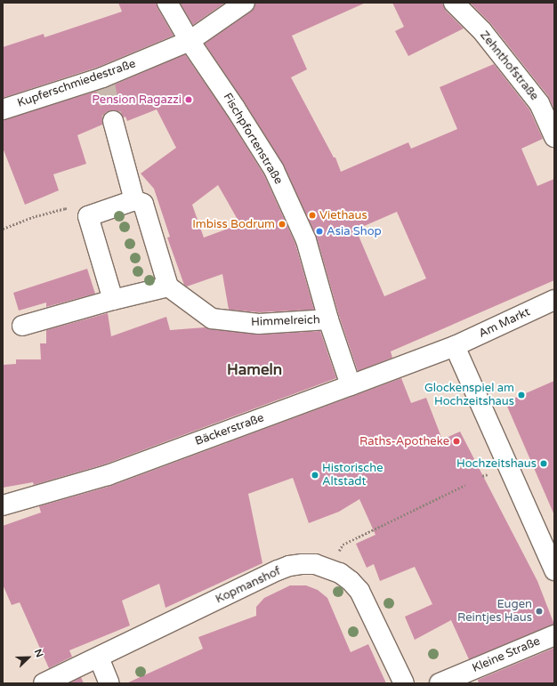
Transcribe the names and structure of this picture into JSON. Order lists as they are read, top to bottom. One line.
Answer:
{"streets":{"street":["Zehnthofstraße","Kupferschmiedestraße","Fischpfortenstraße","Himmelreich","Am Markt","Bäckerstraße","Kopmanshof","Kleine Straße"]},"crossings":[["Kupferschmiedestraße","Fischpfortenstraße"],["Fischpfortenstraße","Himmelreich"],["Fischpfortenstraße","Bäckerstraße"],["Am Markt","Bäckerstraße"]],"districts":["Hameln"],"places":["Pension Ragazzi","Viethaus","Imbiss Bodrum","Asia Shop","Glockenspiel am Hochzeitshaus","Raths-Apotheke","Hochzeitshaus","Historische Altstadt","Eugen Reintjes Haus"],"north":"top right"}
